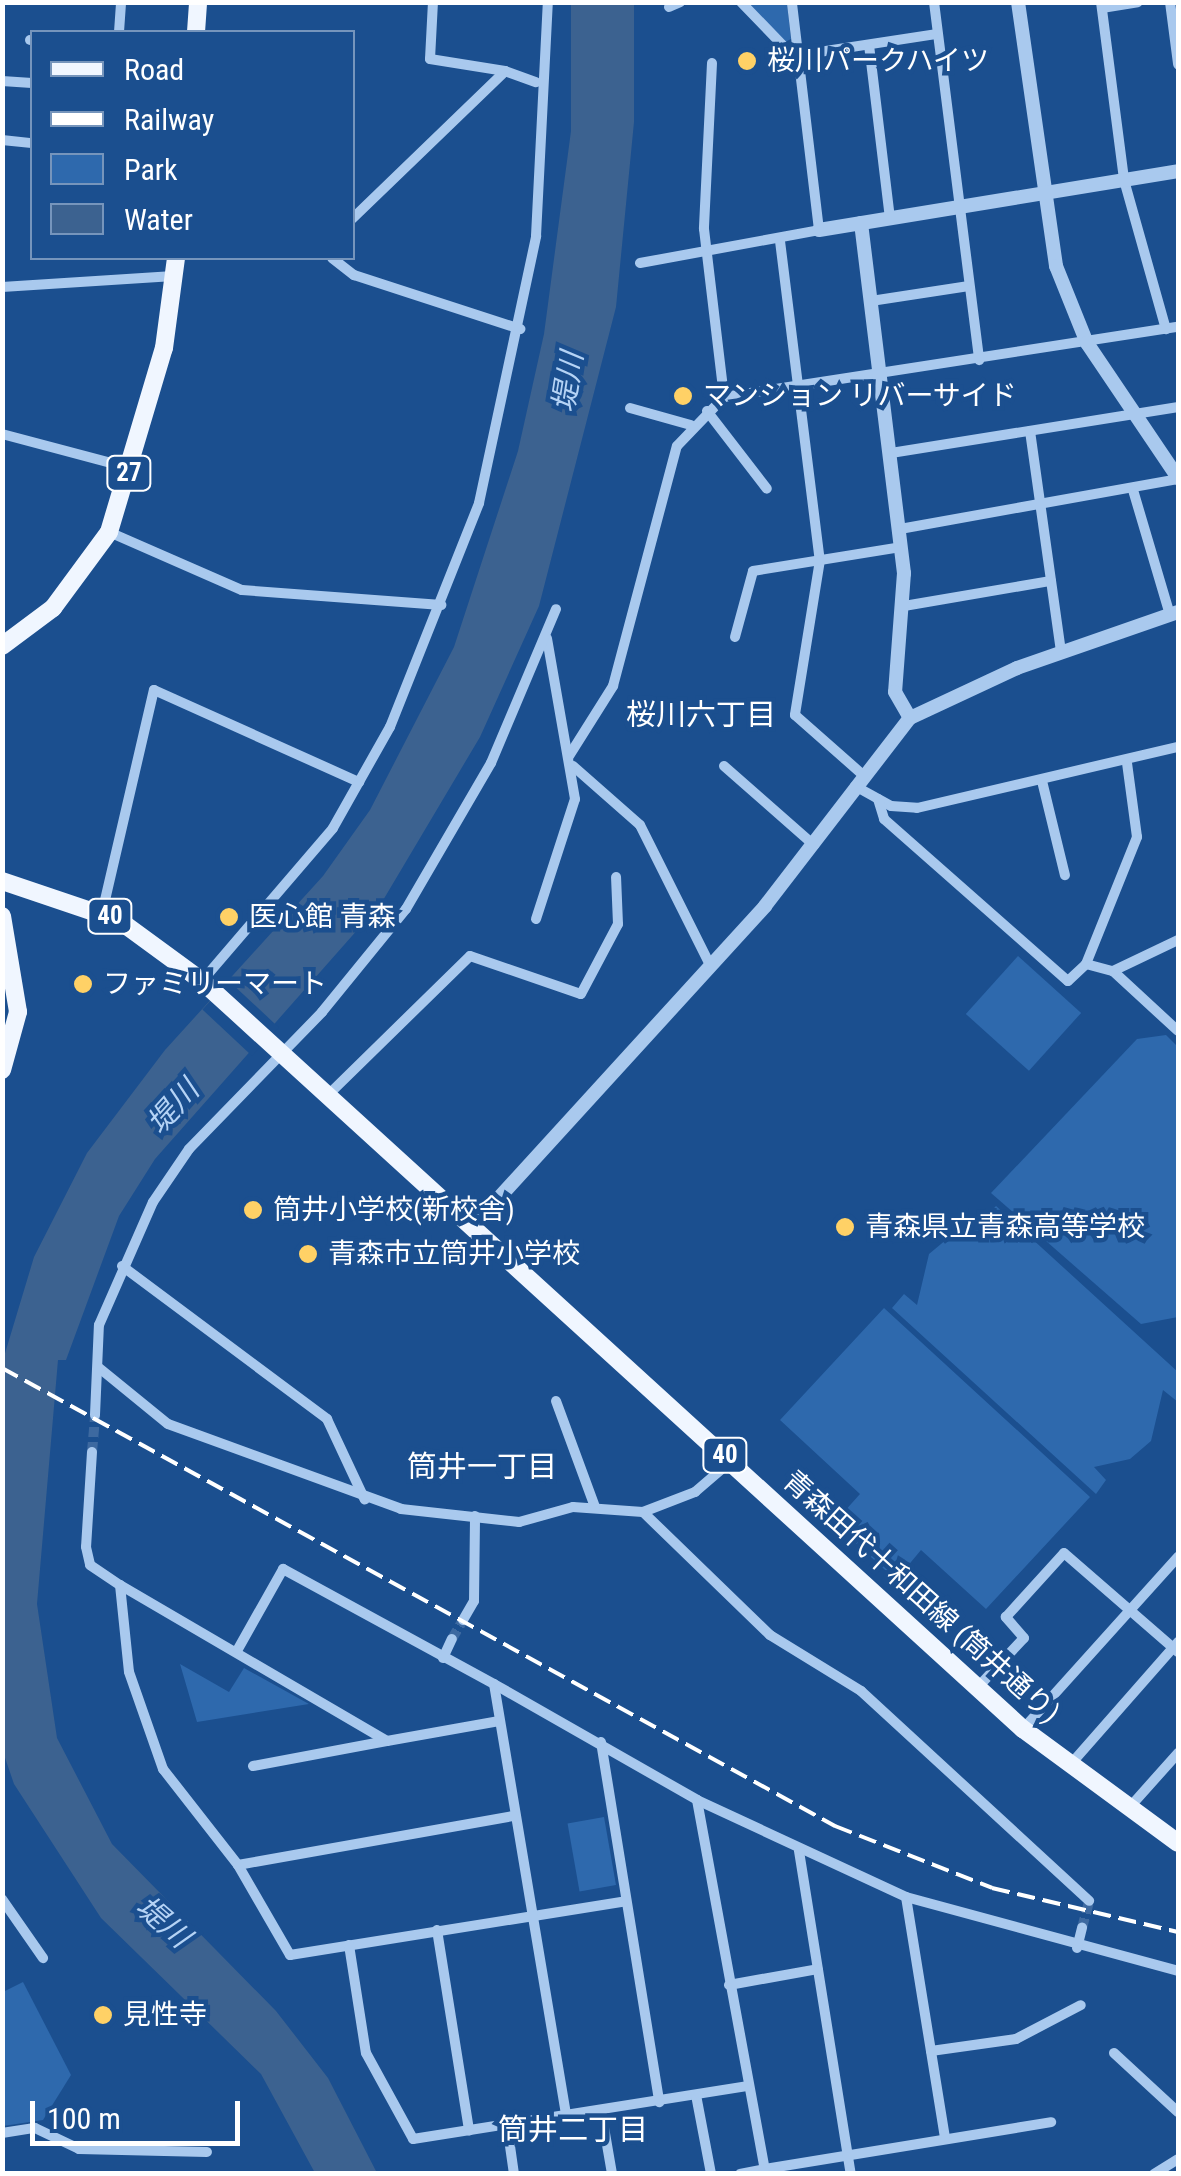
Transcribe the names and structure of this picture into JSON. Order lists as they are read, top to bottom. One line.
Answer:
{"streets":{"main road":["27","40","青森田代十和田線 (筒井通り)"]},"districts":["桜川六丁目","筒井一丁目","筒井二丁目"],"water":["堤川"],"places":["桜川パークハイツ","マンション リバーサイド","医心館 青森","ファミリーマート","筒井小学校(新校舎)","青森県立青森高等学校","青森市立筒井小学校","見性寺"],"legend":["Road","Railway","Park","Water"],"scale_bar":"100 m"}
